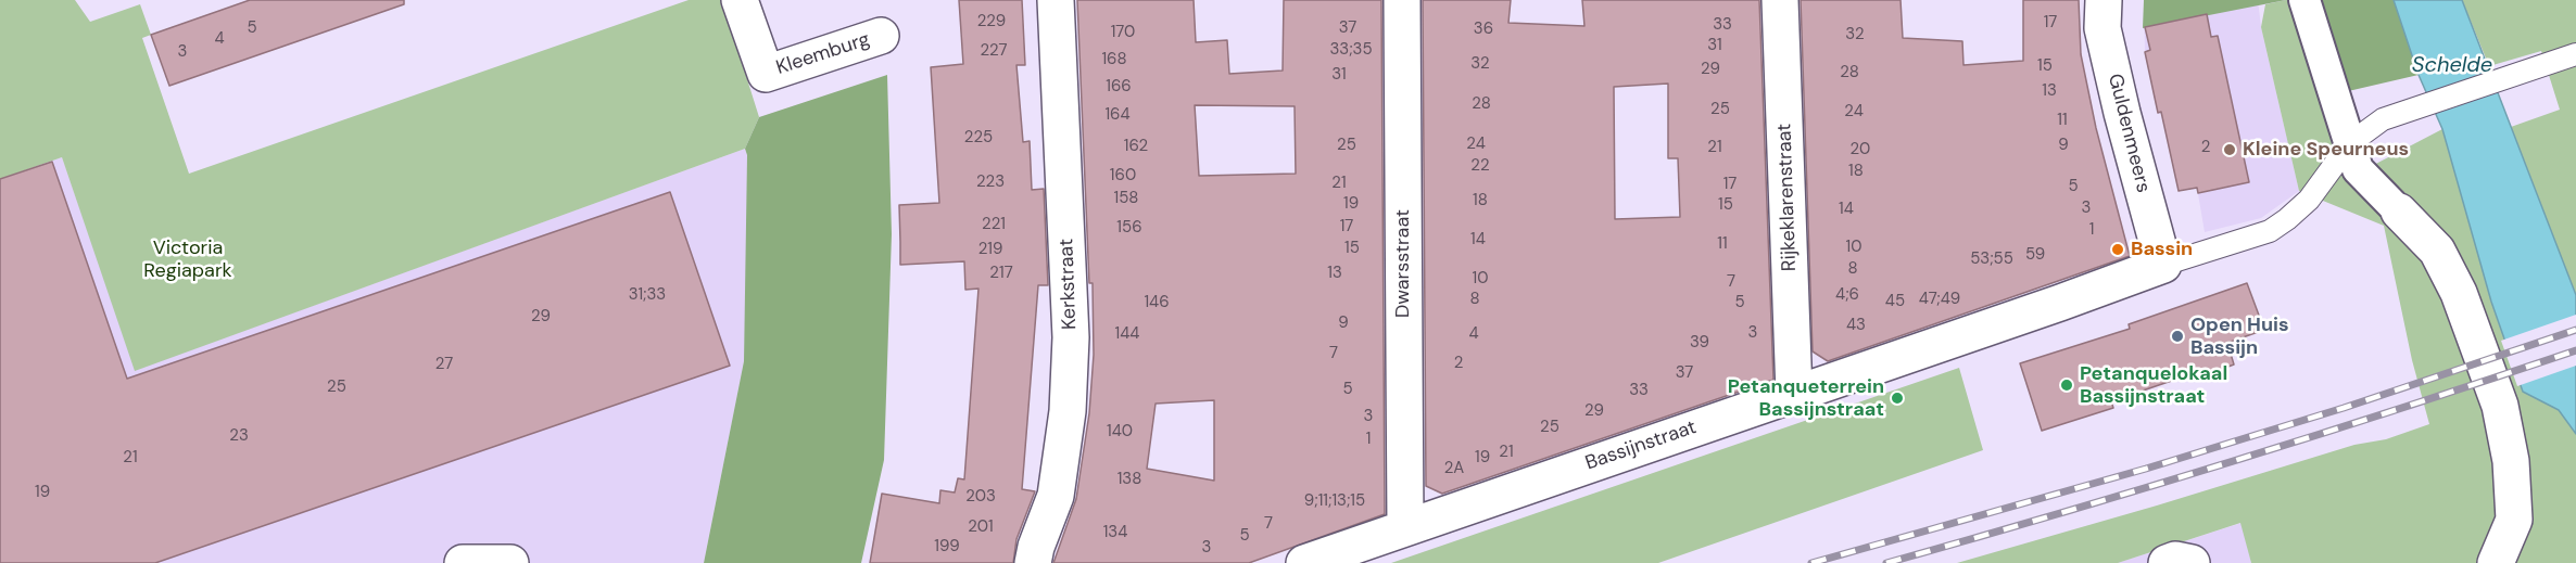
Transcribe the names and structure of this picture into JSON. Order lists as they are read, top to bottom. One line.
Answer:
{"streets":{"street":["Kleemburg","Guldenmeers","Rijkeklarenstraat","Dwarsstraat","Kerkstraat","Bassijnstraat"]},"crossings":[["Guldenmeers","Bassijnstraat"],["Rijkeklarenstraat","Bassijnstraat"],["Dwarsstraat","Bassijnstraat"]],"water":["Schelde"],"parks":["Victoria Regiapark"],"places":["Kleine Speurneus","Bassin","Open Huis Bassijn","Petanquelokaal Bassijnstraat","Petanqueterrein Bassijnstraat"],"house_numbers":["229","17","33","5","37","36","170","32","4","31","33;35","227","3","168","32","15","29","28","31","166","13","28","25","24","164","11","225","24","25","9","162","21","2","20","22","18","160","223","21","17","5","158","18","19","15","3","14","221","17","156","1","14","11","10","15","219","59","53;55","8","217","13","10","7","31;33","4;6","8","47;49","45","146","5","29","9","43","3","144","4","39","7","2","27","37","25","5","33","29","3","25","140","23","1","21","21","19","2A","138","19","203","9;11;13;15","7","201","134","5","199","3"]}
